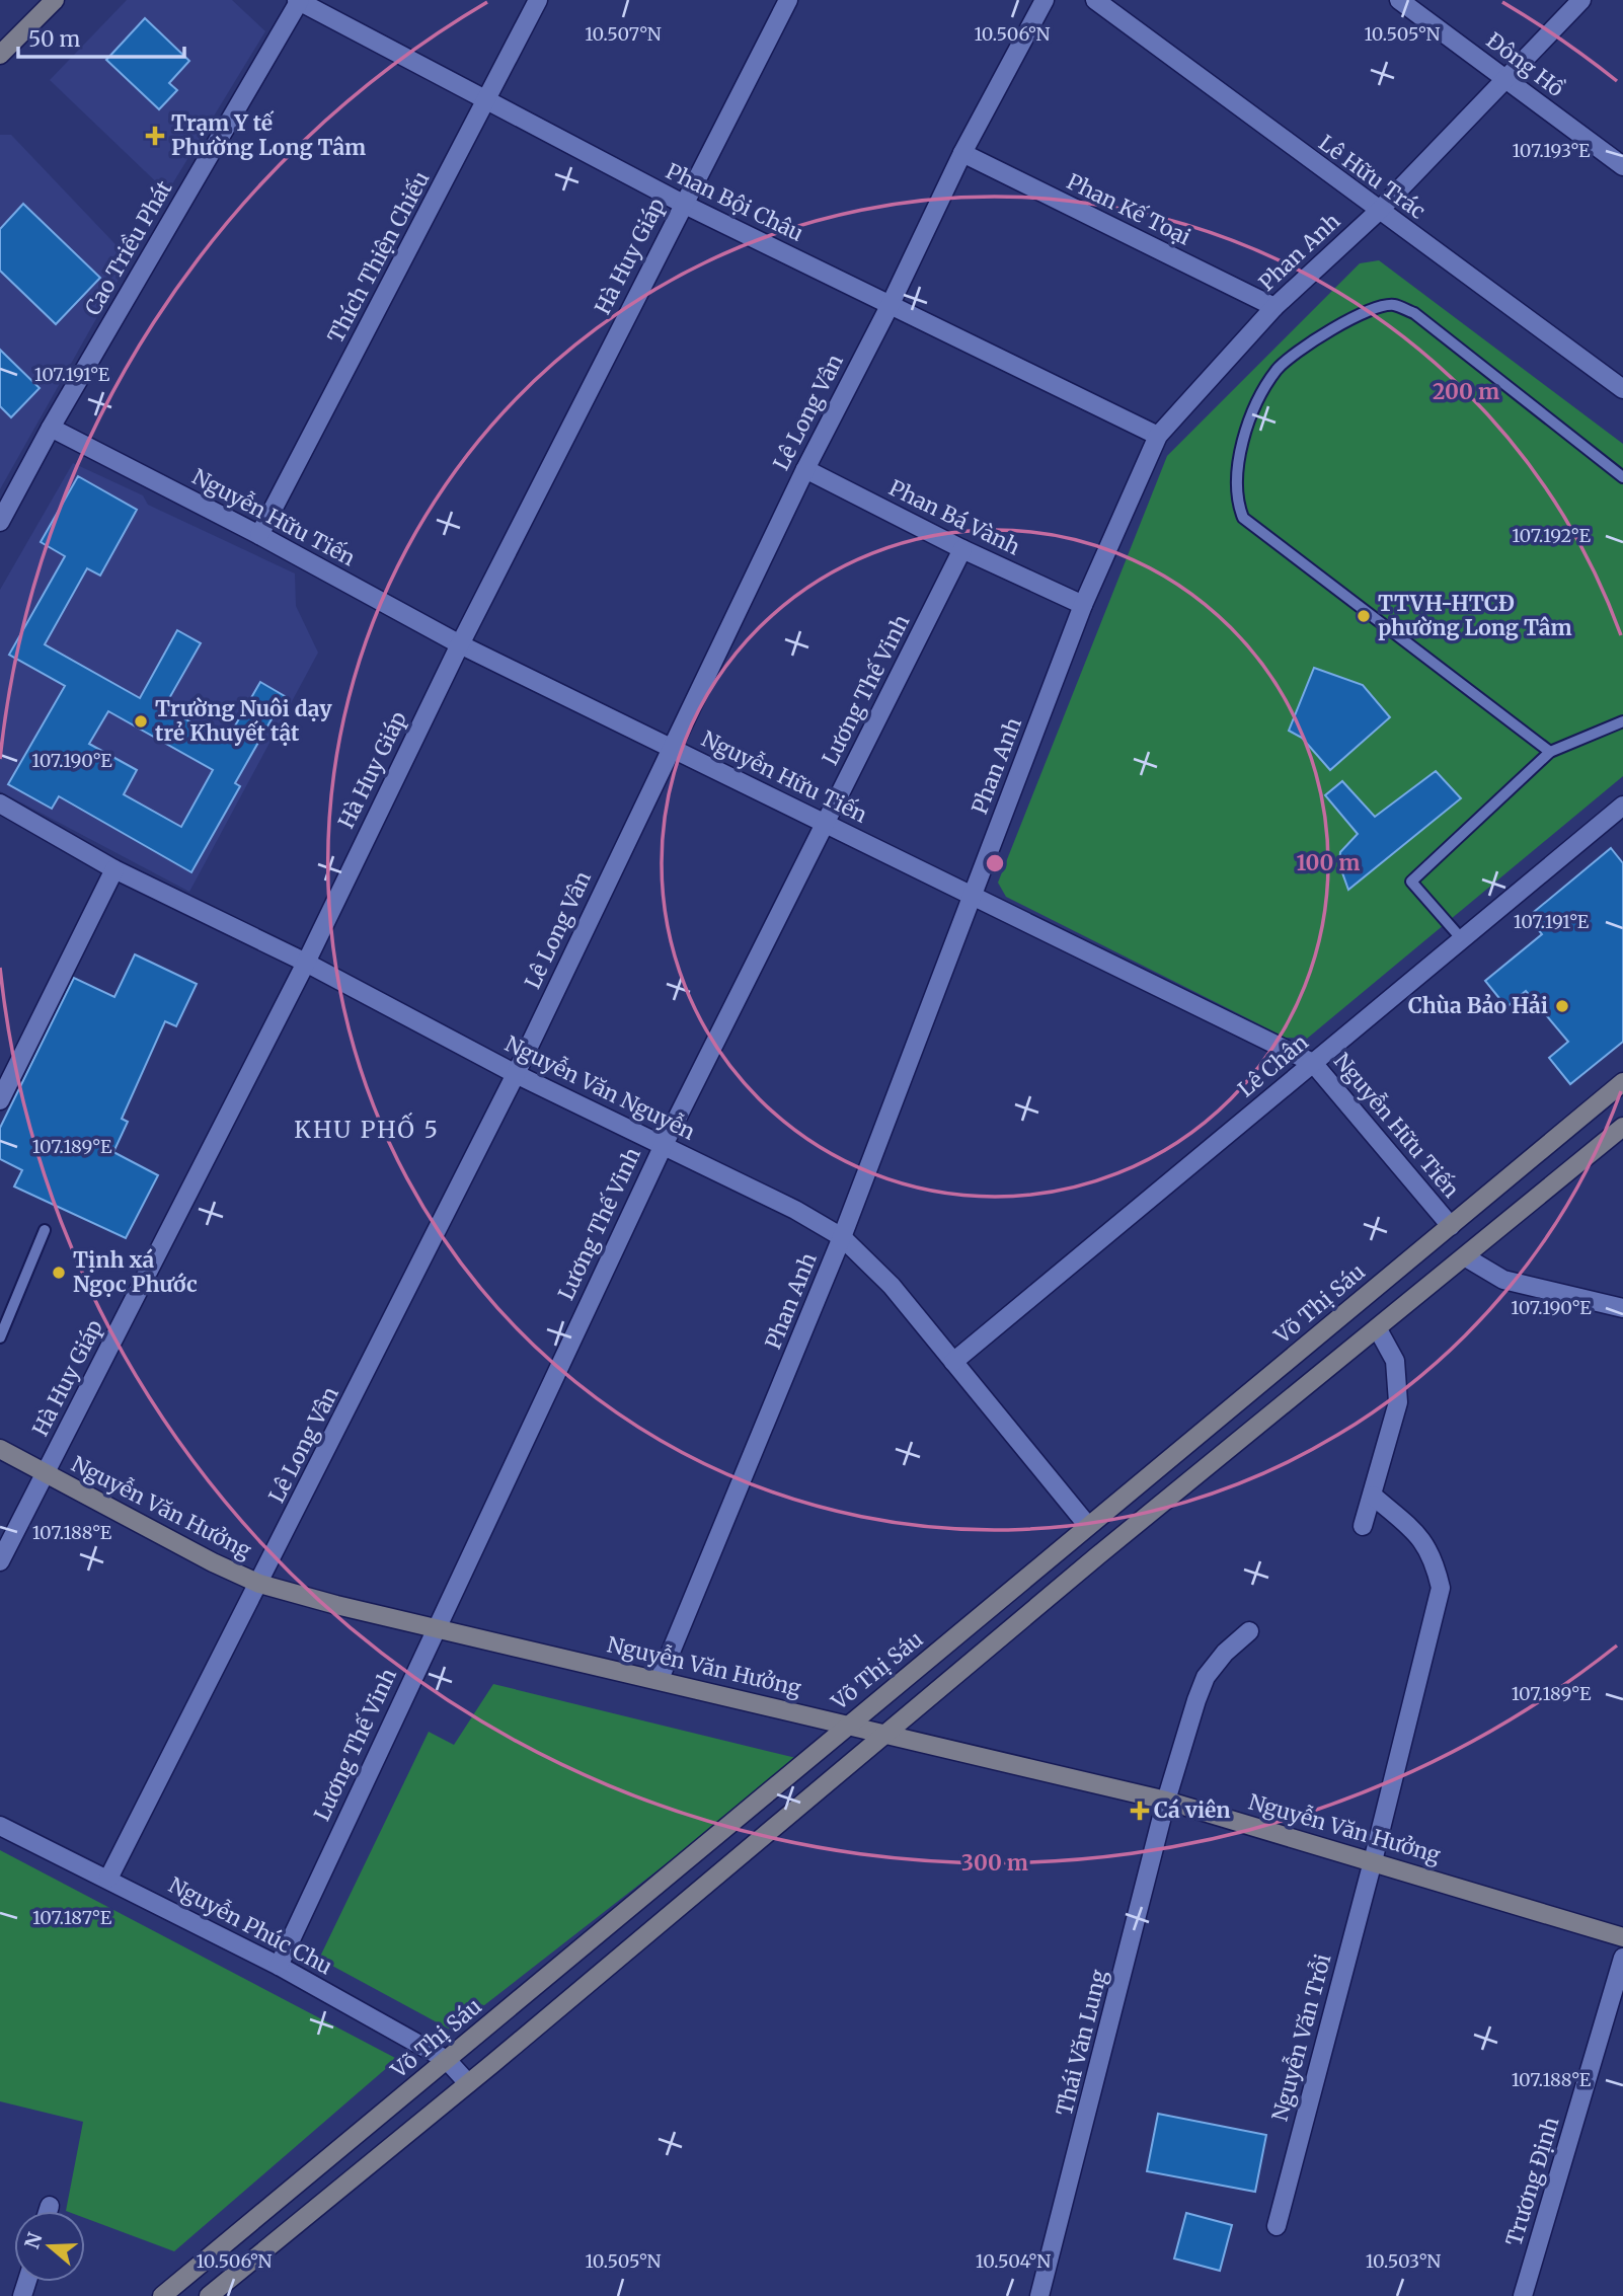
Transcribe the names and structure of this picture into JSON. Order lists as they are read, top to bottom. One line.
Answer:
{"streets":{"main road":["Võ Thị Sáu","Nguyễn Văn Hưởng"],"street":["Đông Hồ","Lê Hữu Trác","Phan Bội Châu","Phan Kế Toại","Cao Triều Phát","Phan Anh","Hà Huy Giáp","Thích Thiện Chiếu","Lê Long Vân","Nguyễn Hữu Tiến","Phan Bá Vành","Lương Thế Vinh","Lê Chân","Nguyễn Văn Nguyễn","Nguyễn Phúc Chu","Nguyễn Văn Trỗi","Thái Văn Lung","Trương Định"]},"crossings":[["Đông Hồ","Phan Anh"],["Lê Hữu Trác","Phan Anh"],["Phan Bội Châu","Cao Triều Phát"],["Phan Bội Châu","Phan Anh"],["Phan Bội Châu","Hà Huy Giáp"],["Phan Bội Châu","Thích Thiện Chiếu"],["Phan Bội Châu","Lê Long Vân"],["Phan Kế Toại","Phan Anh"],["Phan Kế Toại","Lê Long Vân"],["Cao Triều Phát","Nguyễn Hữu Tiến"],["Phan Anh","Nguyễn Hữu Tiến"],["Phan Anh","Phan Bá Vành"],["Phan Anh","Nguyễn Văn Nguyễn"],["Phan Anh","Nguyễn Văn Hưởng"],["Hà Huy Giáp","Nguyễn Hữu Tiến"],["Hà Huy Giáp","Nguyễn Văn Nguyễn"],["Hà Huy Giáp","Nguyễn Văn Hưởng"],["Thích Thiện Chiếu","Nguyễn Hữu Tiến"],["Lê Long Vân","Nguyễn Hữu Tiến"],["Lê Long Vân","Phan Bá Vành"],["Lê Long Vân","Nguyễn Văn Nguyễn"],["Lê Long Vân","Nguyễn Văn Hưởng"],["Lê Long Vân","Nguyễn Phúc Chu"],["Nguyễn Hữu Tiến","Lương Thế Vinh"],["Nguyễn Hữu Tiến","Lê Chân"],["Nguyễn Hữu Tiến","Võ Thị Sáu"],["Phan Bá Vành","Lương Thế Vinh"],["Lương Thế Vinh","Nguyễn Văn Nguyễn"],["Lương Thế Vinh","Nguyễn Văn Hưởng"],["Lương Thế Vinh","Nguyễn Phúc Chu"],["Lê Chân","Nguyễn Văn Nguyễn"],["Nguyễn Văn Nguyễn","Võ Thị Sáu"],["Võ Thị Sáu","Nguyễn Văn Hưởng"],["Võ Thị Sáu","Nguyễn Phúc Chu"],["Nguyễn Văn Hưởng","Nguyễn Văn Trỗi"],["Nguyễn Văn Hưởng","Thái Văn Lung"]],"districts":["KHU PHỐ 5"],"places":{"health":["Trạm Y tế Phường Long Tâm","Cá viên"],"other":["TTVH-HTCĐ phường Long Tâm","Trường Nuôi dạy trẻ Khuyết tật","Chùa Bảo Hải","Tịnh xá Ngọc Phước"]},"scale_bar":"50 m","north":"left","coordinates":["10.507°N","10.506°N","10.505°N","107.193°E","107.191°E","107.192°E","107.190°E","107.189°E","107.188°E","107.187°E","10.504°N","10.503°N"],"rings":["200 m","100 m","300 m"]}
